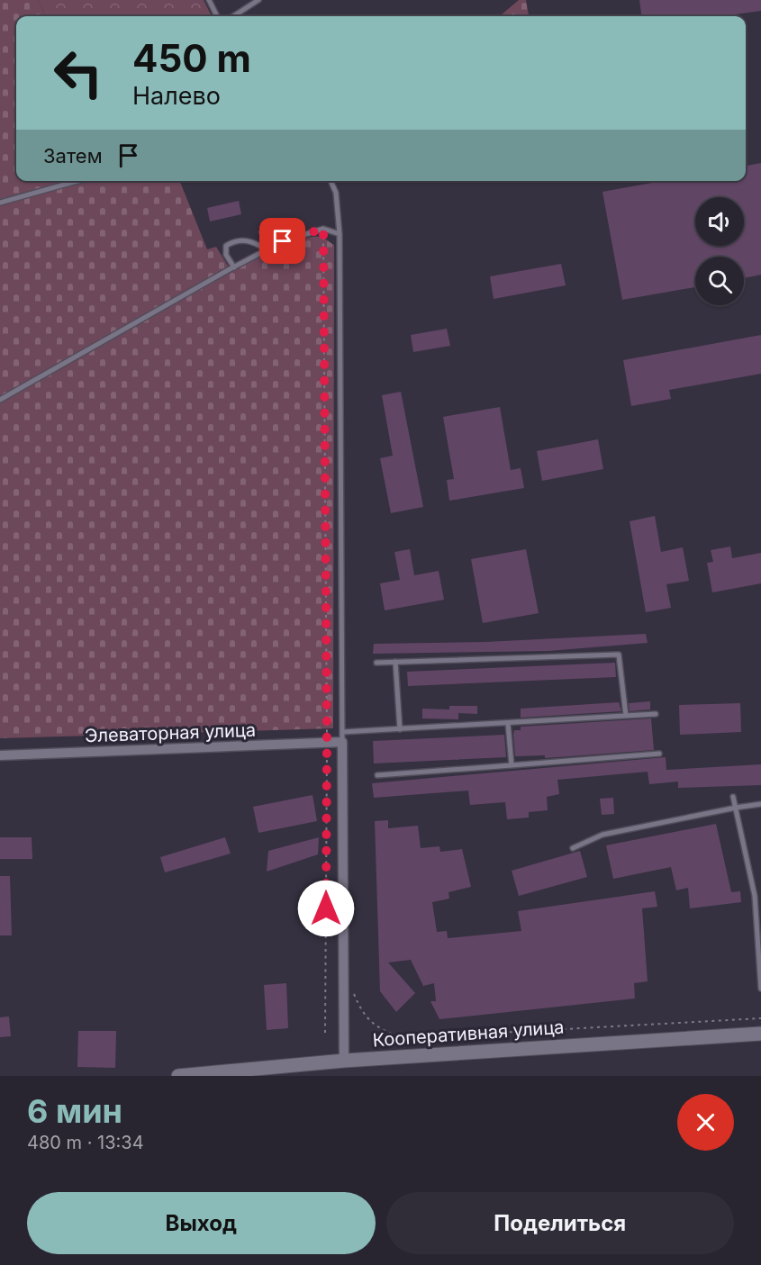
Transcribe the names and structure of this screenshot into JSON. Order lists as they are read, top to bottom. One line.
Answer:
{"streets":{"main road":["Кооперативная улица"],"street":["Элеваторная улица"]},"page":{"turn":["450 m","Налево"],"then":"Затем","heading":["6 мин","480 m · 13:34"],"buttons":["Выход","Поделиться"]}}
